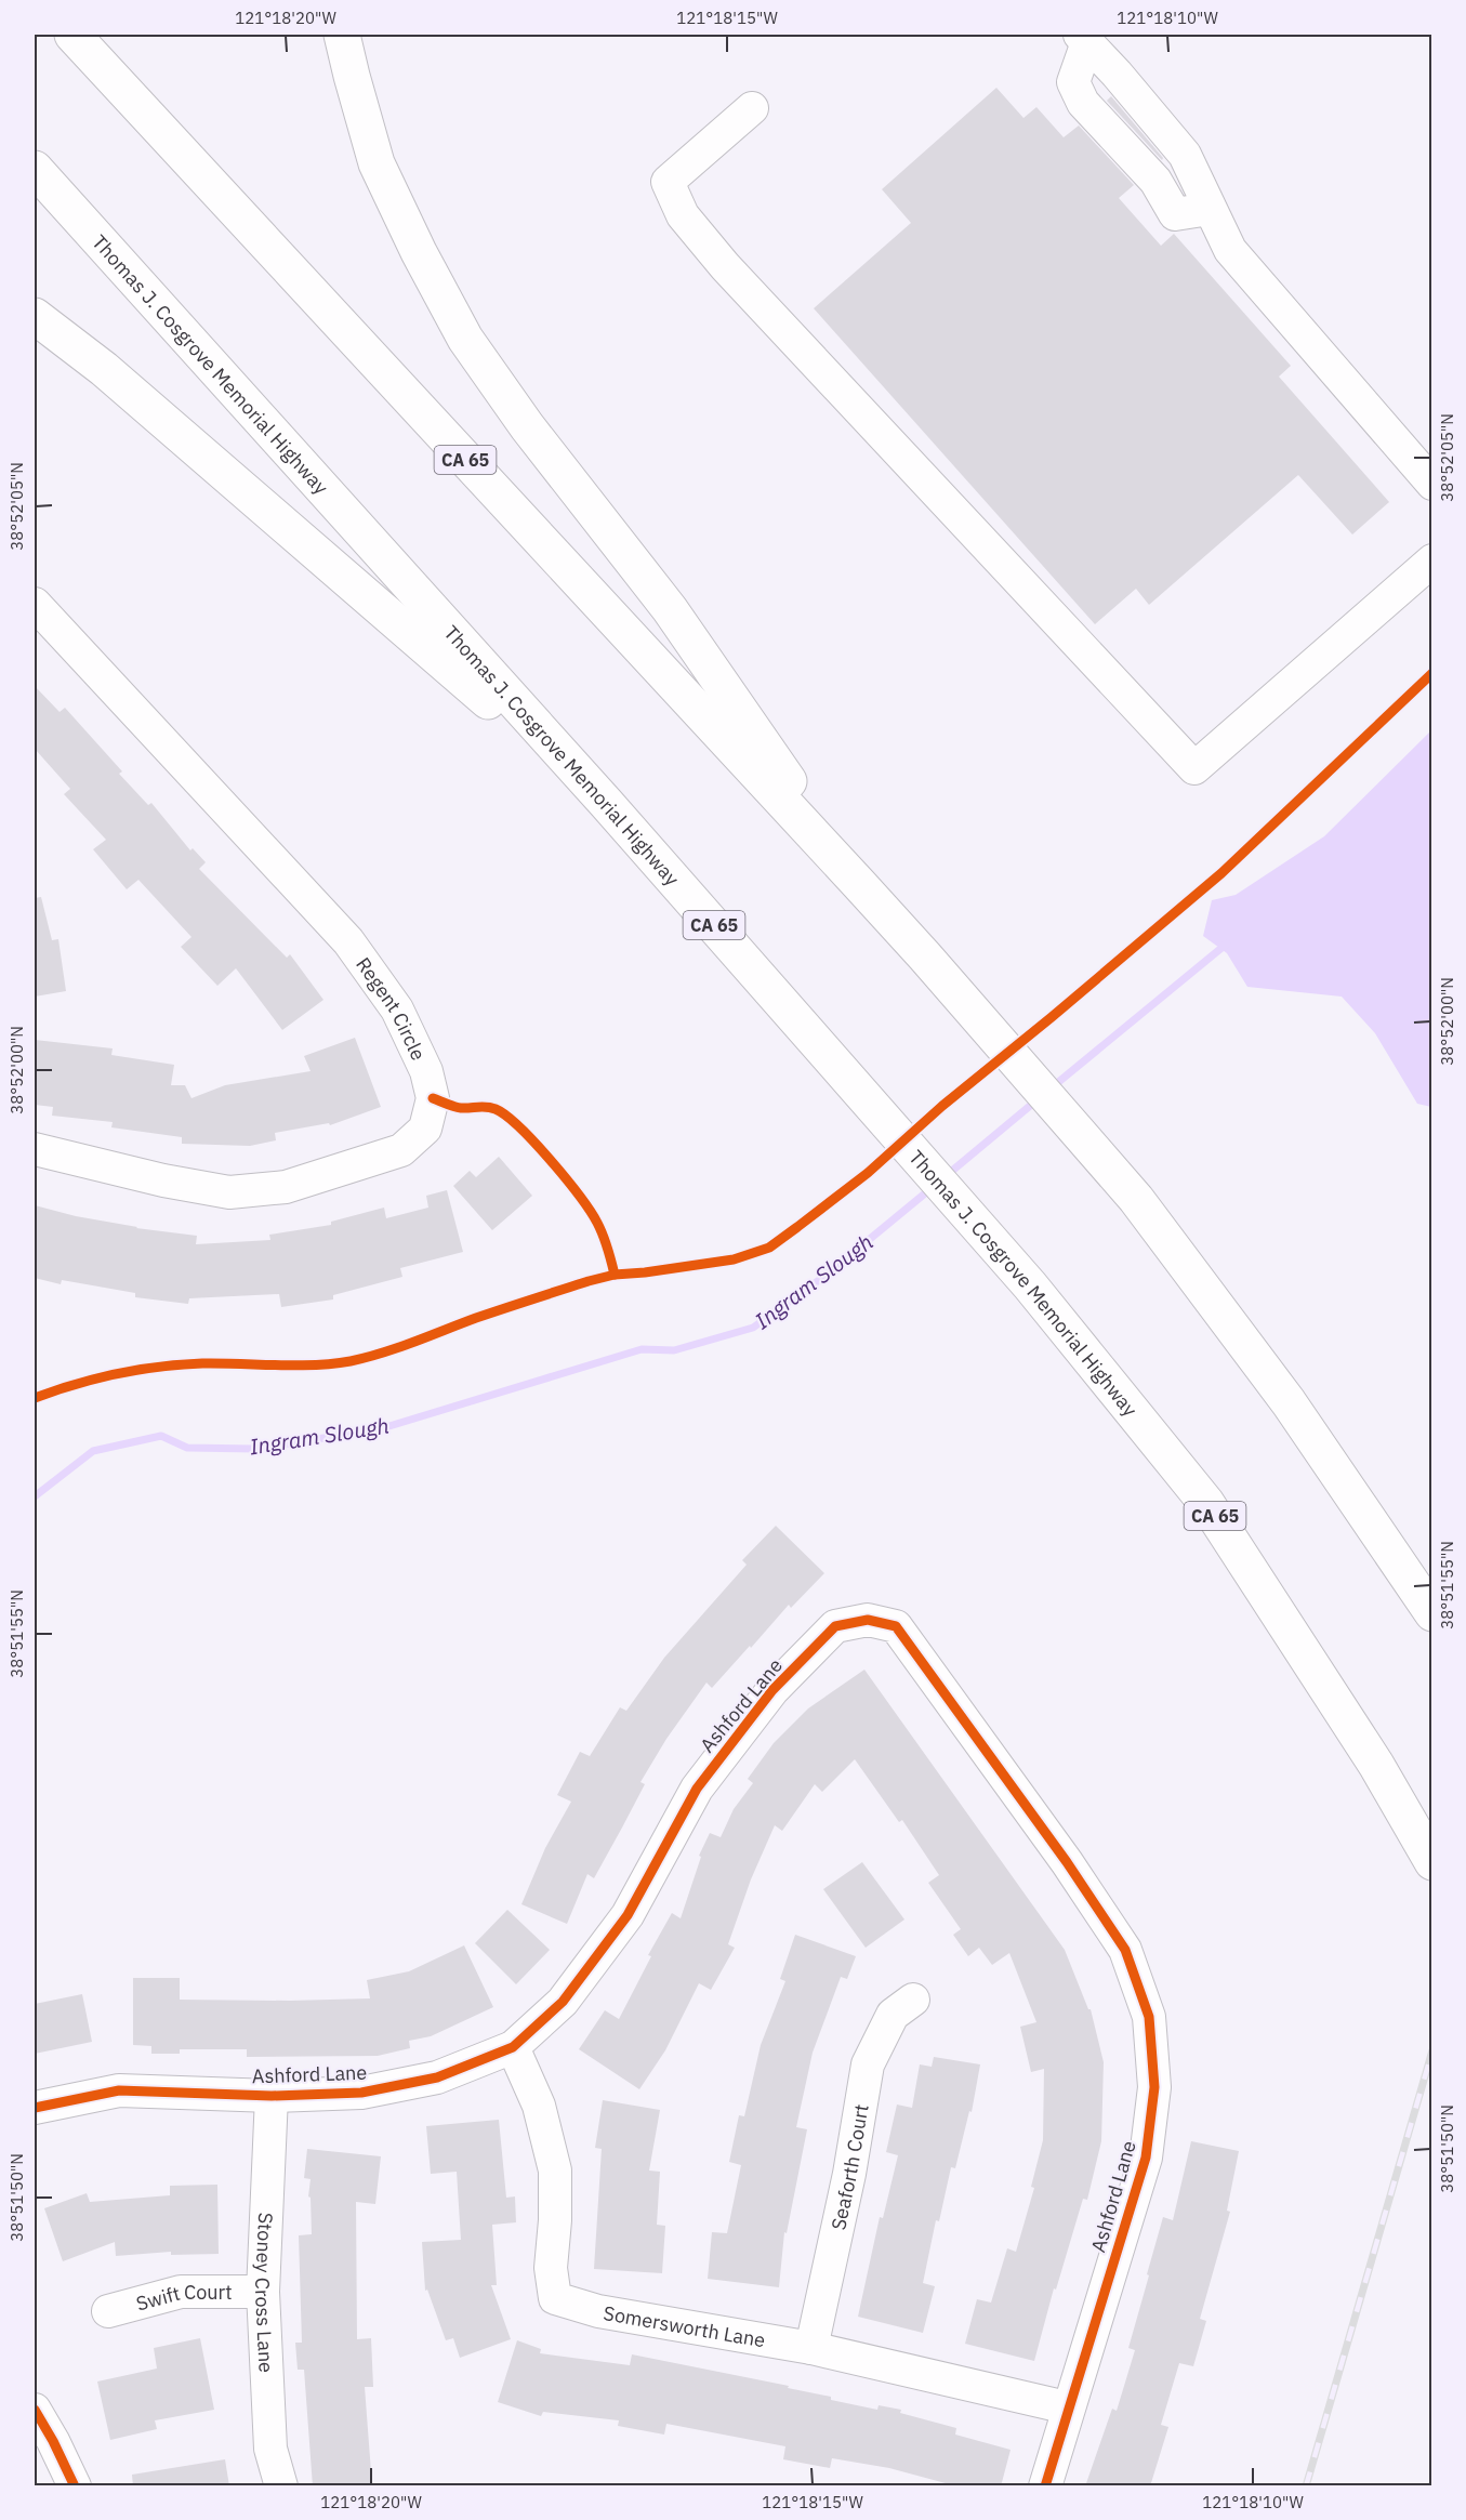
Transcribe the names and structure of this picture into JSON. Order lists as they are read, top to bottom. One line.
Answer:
{"streets":{"highway":["Thomas J. Cosgrove Memorial Highway","CA 65"],"street":["Regent Circle","Ashford Lane","Seaforth Court","Stoney Cross Lane","Swift Court","Somersworth Lane"]},"crossings":[["Ashford Lane","Stoney Cross Lane"],["Ashford Lane","Somersworth Lane"],["Seaforth Court","Somersworth Lane"],["Stoney Cross Lane","Swift Court"]],"water":["Ingram Slough"],"coordinates":["121°18'20\"W","121°18'15\"W","121°18'10\"W","38°52'05\"N","38°52'00\"N","38°51'55\"N","38°51'50\"N"]}
